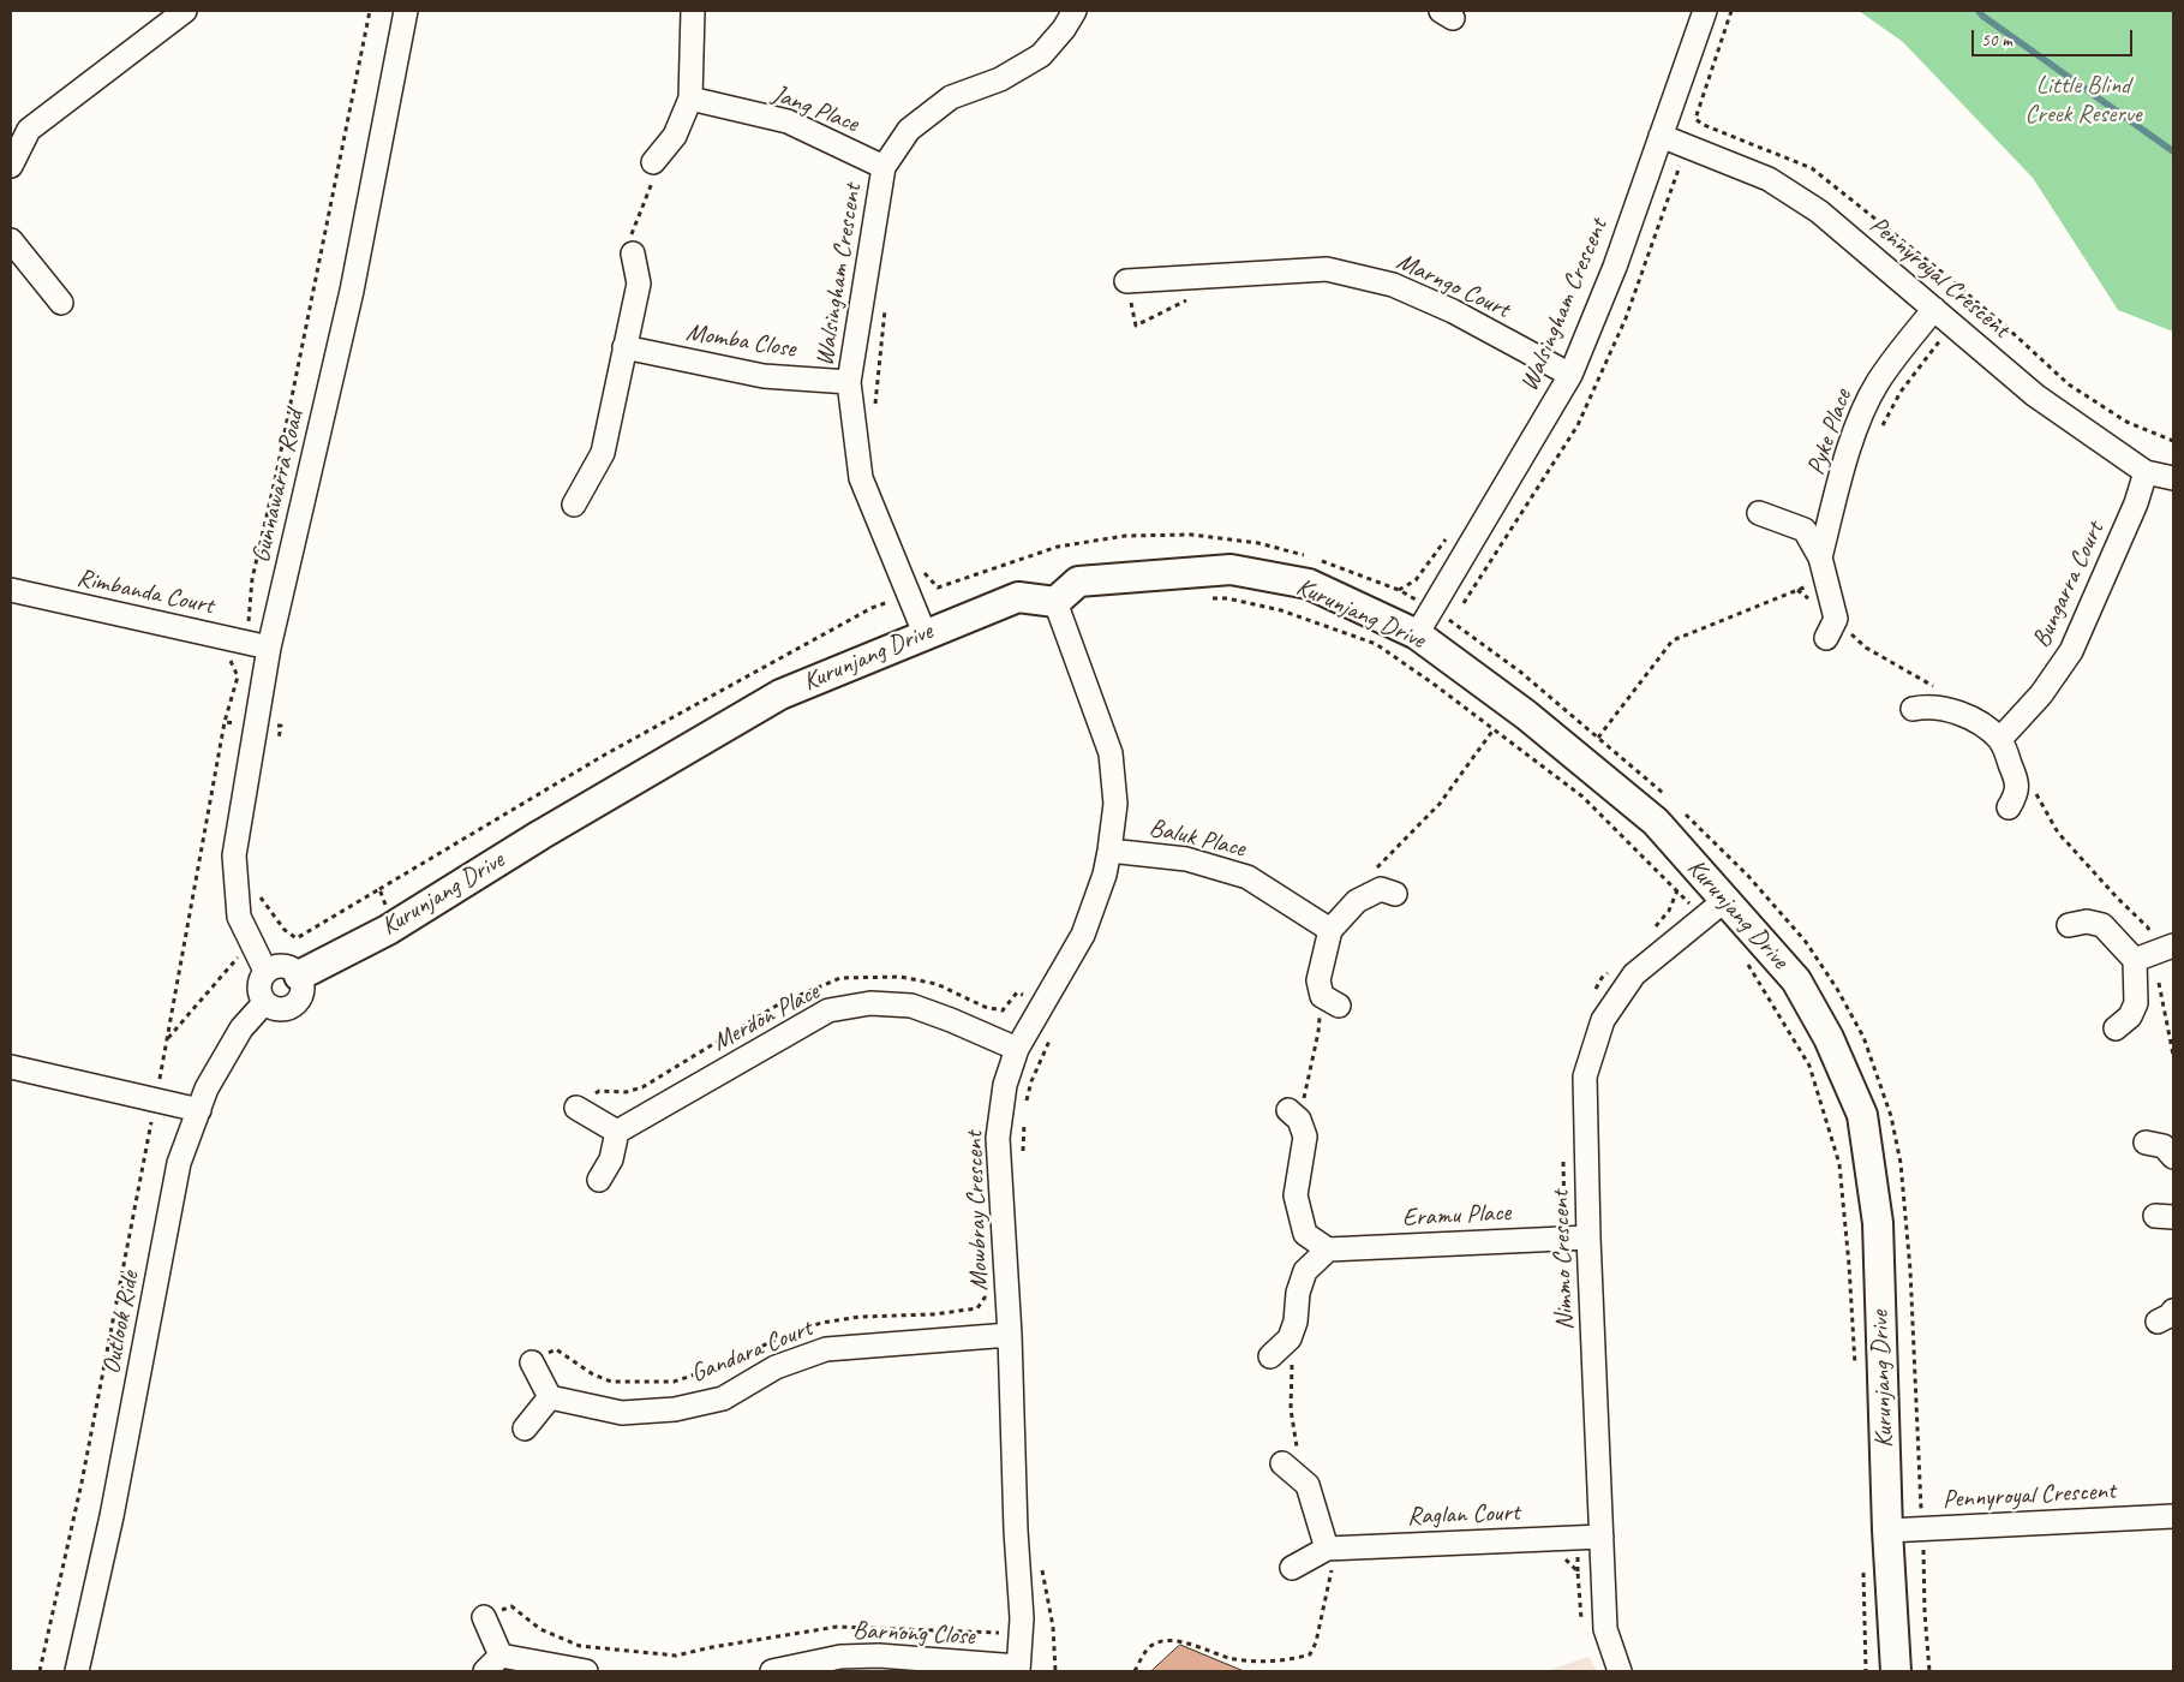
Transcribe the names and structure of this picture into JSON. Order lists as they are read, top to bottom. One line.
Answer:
{"streets":{"street":["Jang Place","Walsingham Crescent","Pennyroyal Crescent","Marngo Court","Momba Close","Pyke Place","Gunnawarra Road","Bungarra Court","Rimbanda Court","Kurunjang Drive","Baluk Place","Merdon Place","Mowbray Crescent","Eramu Place","Nimmo Crescent","Outlook Ride","Gandara Court","Raglan Court","Barnong Close"]},"crossings":[["Jang Place","Walsingham Crescent"],["Walsingham Crescent","Pennyroyal Crescent"],["Walsingham Crescent","Marngo Court"],["Walsingham Crescent","Momba Close"],["Walsingham Crescent","Kurunjang Drive"],["Pennyroyal Crescent","Pyke Place"],["Pennyroyal Crescent","Bungarra Court"],["Pennyroyal Crescent","Kurunjang Drive"],["Gunnawarra Road","Rimbanda Court"],["Gunnawarra Road","Kurunjang Drive"],["Gunnawarra Road","Outlook Ride"],["Kurunjang Drive","Mowbray Crescent"],["Kurunjang Drive","Nimmo Crescent"],["Kurunjang Drive","Outlook Ride"],["Baluk Place","Mowbray Crescent"],["Merdon Place","Mowbray Crescent"],["Mowbray Crescent","Gandara Court"],["Mowbray Crescent","Barnong Close"],["Eramu Place","Nimmo Crescent"],["Nimmo Crescent","Raglan Court"]],"parks":["Little Blind Creek Reserve"],"scale_bar":"50 m"}
